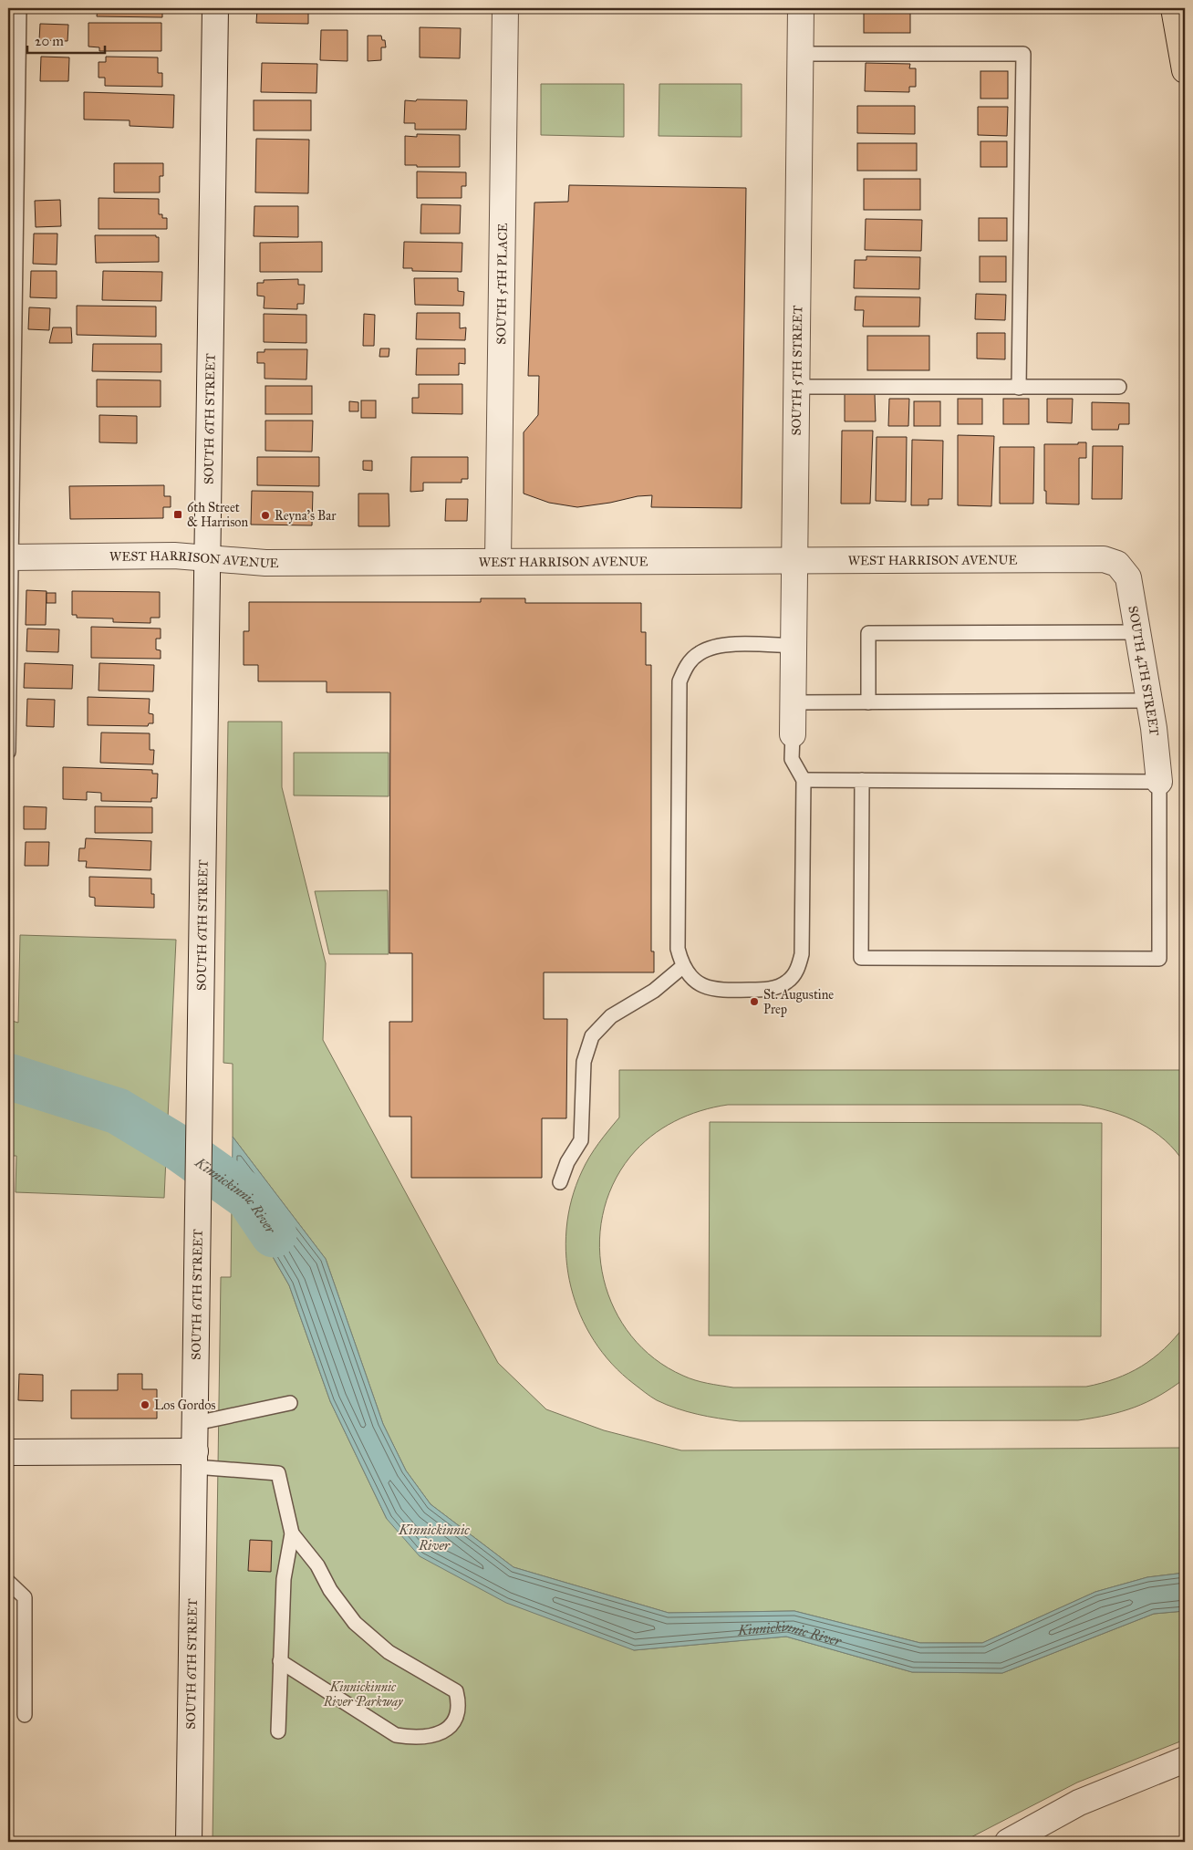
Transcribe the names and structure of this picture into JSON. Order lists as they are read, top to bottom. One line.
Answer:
{"streets":{"street":["SOUTH 5TH PLACE","SOUTH 5TH STREET","SOUTH 6TH STREET","WEST HARRISON AVENUE","SOUTH 4TH STREET"]},"crossings":[["SOUTH 5TH PLACE","WEST HARRISON AVENUE"],["SOUTH 5TH STREET","WEST HARRISON AVENUE"],["SOUTH 6TH STREET","WEST HARRISON AVENUE"],["WEST HARRISON AVENUE","SOUTH 4TH STREET"]],"water":["Kinnickinnic River"],"parks":["Kinnickinnic River Parkway"],"places":{"transit":["6th Street & Harrison"],"other":["Reyna's Bar","St. Augustine Prep","Los Gordos"]},"scale_bar":"20 m"}
